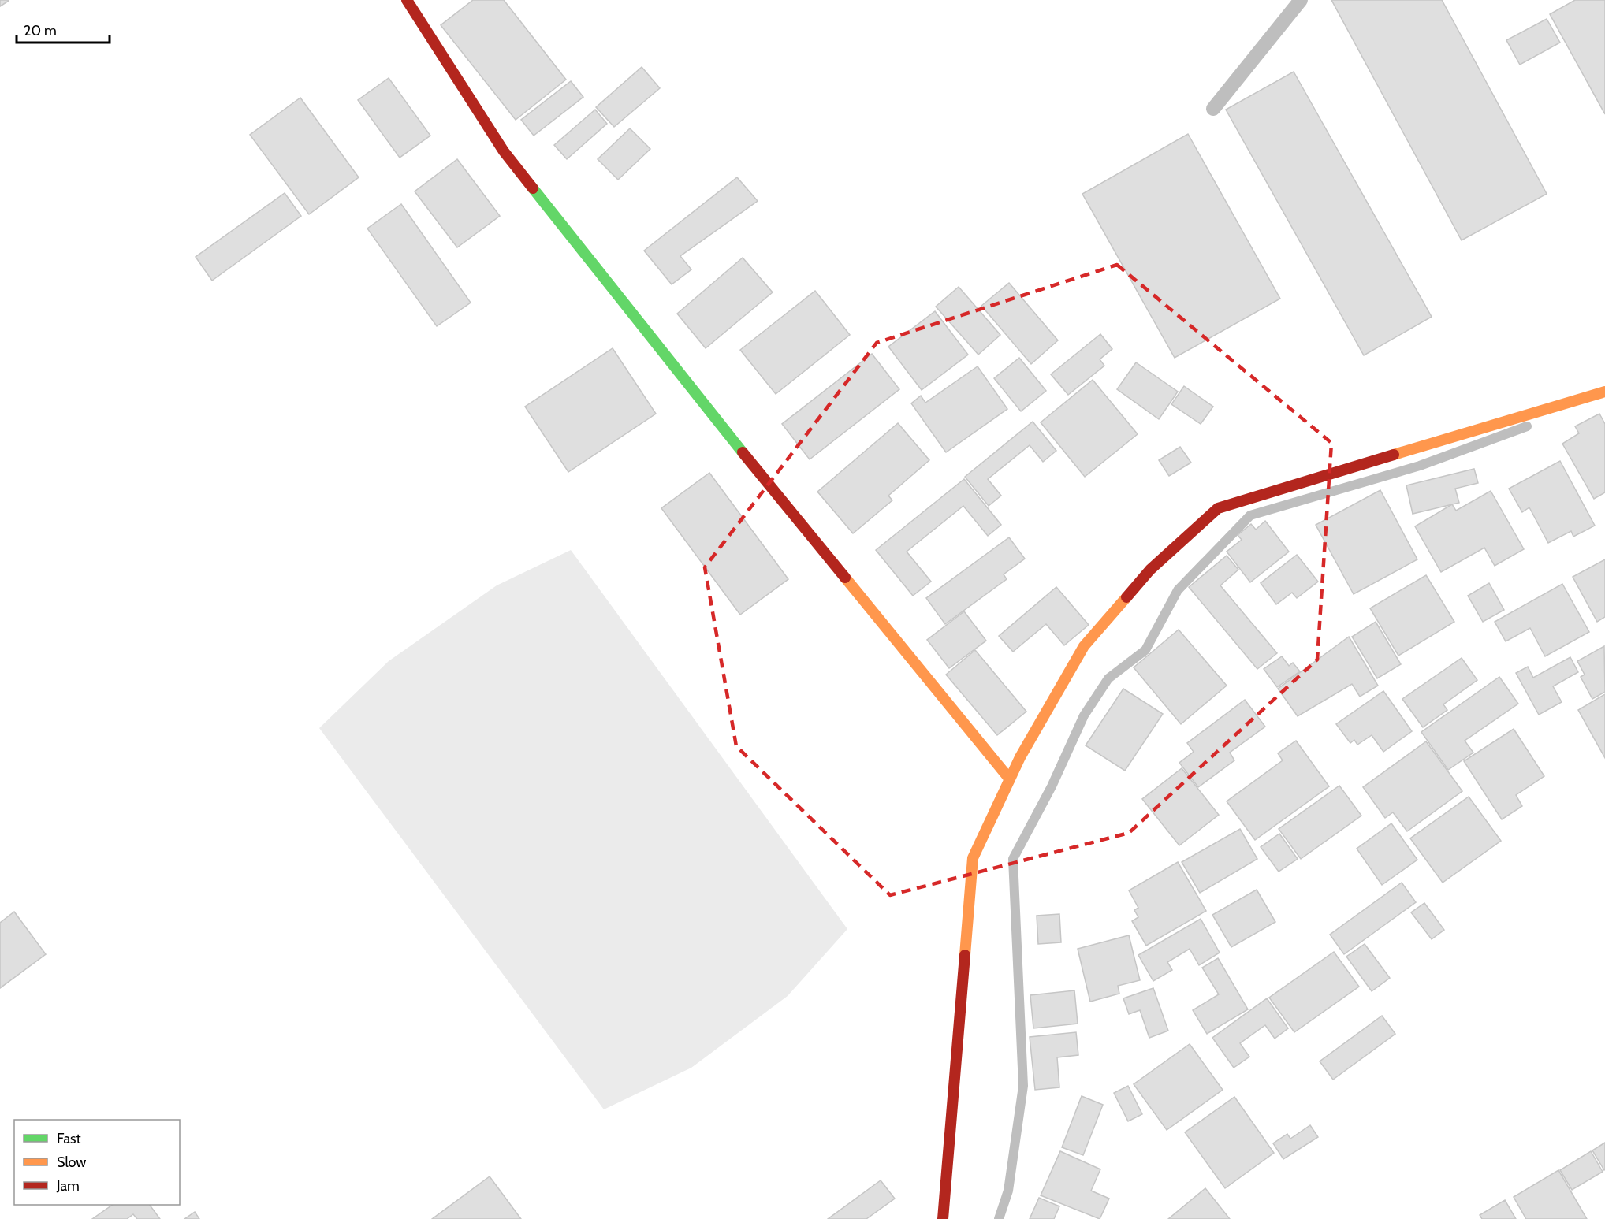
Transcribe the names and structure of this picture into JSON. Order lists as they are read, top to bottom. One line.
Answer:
{"legend":["Fast","Slow","Jam"],"scale_bar":"20 m"}
